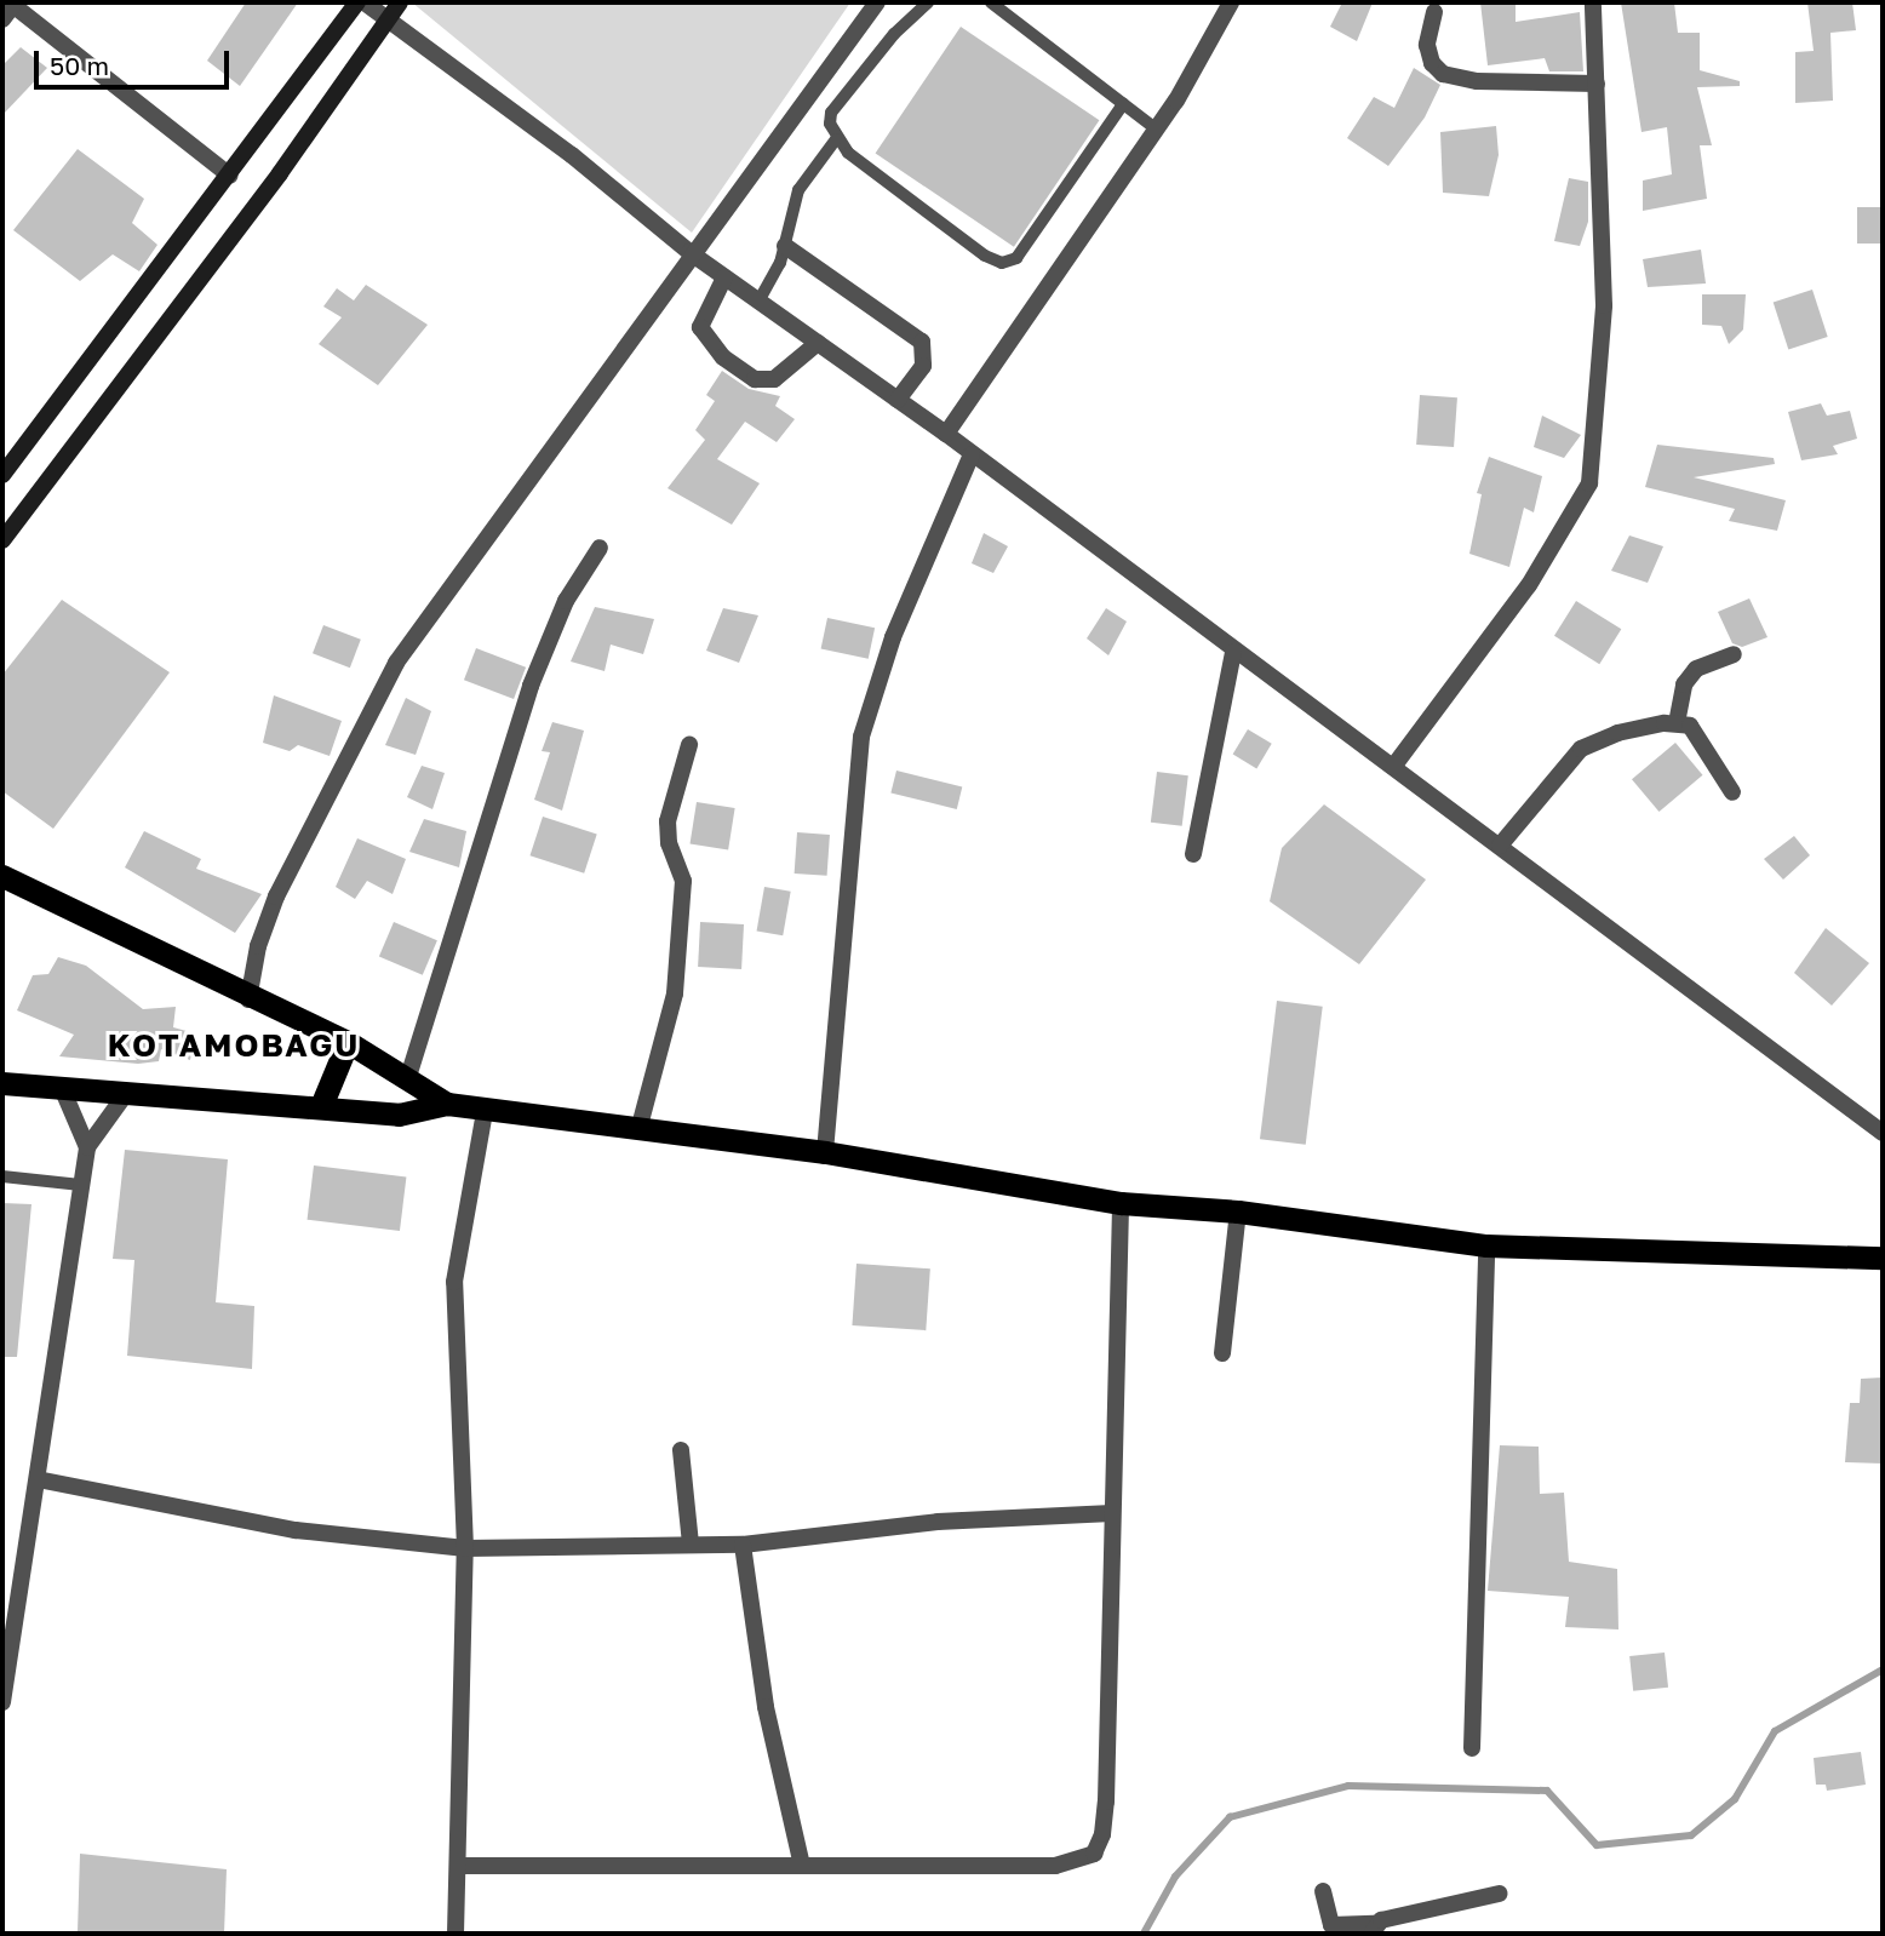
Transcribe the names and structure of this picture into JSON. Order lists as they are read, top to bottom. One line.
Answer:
{"districts":["KOTAMOBAGU"],"scale_bar":"50 m"}
